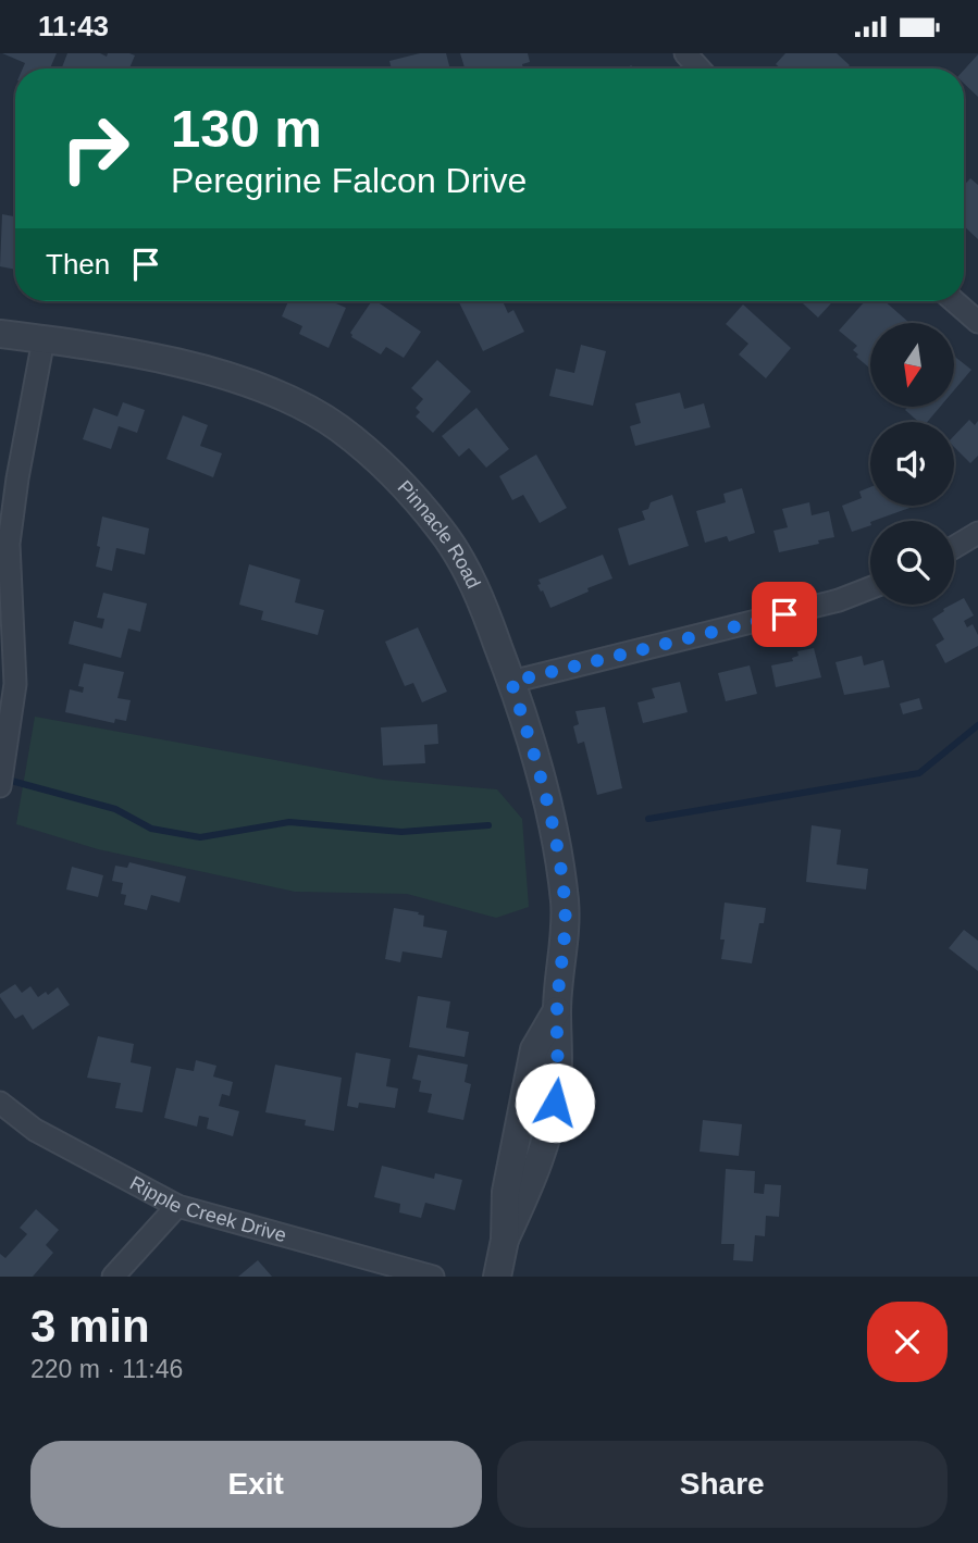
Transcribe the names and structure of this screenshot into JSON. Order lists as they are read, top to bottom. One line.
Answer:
{"streets":{"street":["Pinnacle Road","Ripple Creek Drive"]},"north":"bottom","page":{"status":"11:43","turn":["130 m","Peregrine Falcon Drive"],"then":"Then","heading":["3 min","220 m · 11:46"],"buttons":["Exit","Share"]}}
